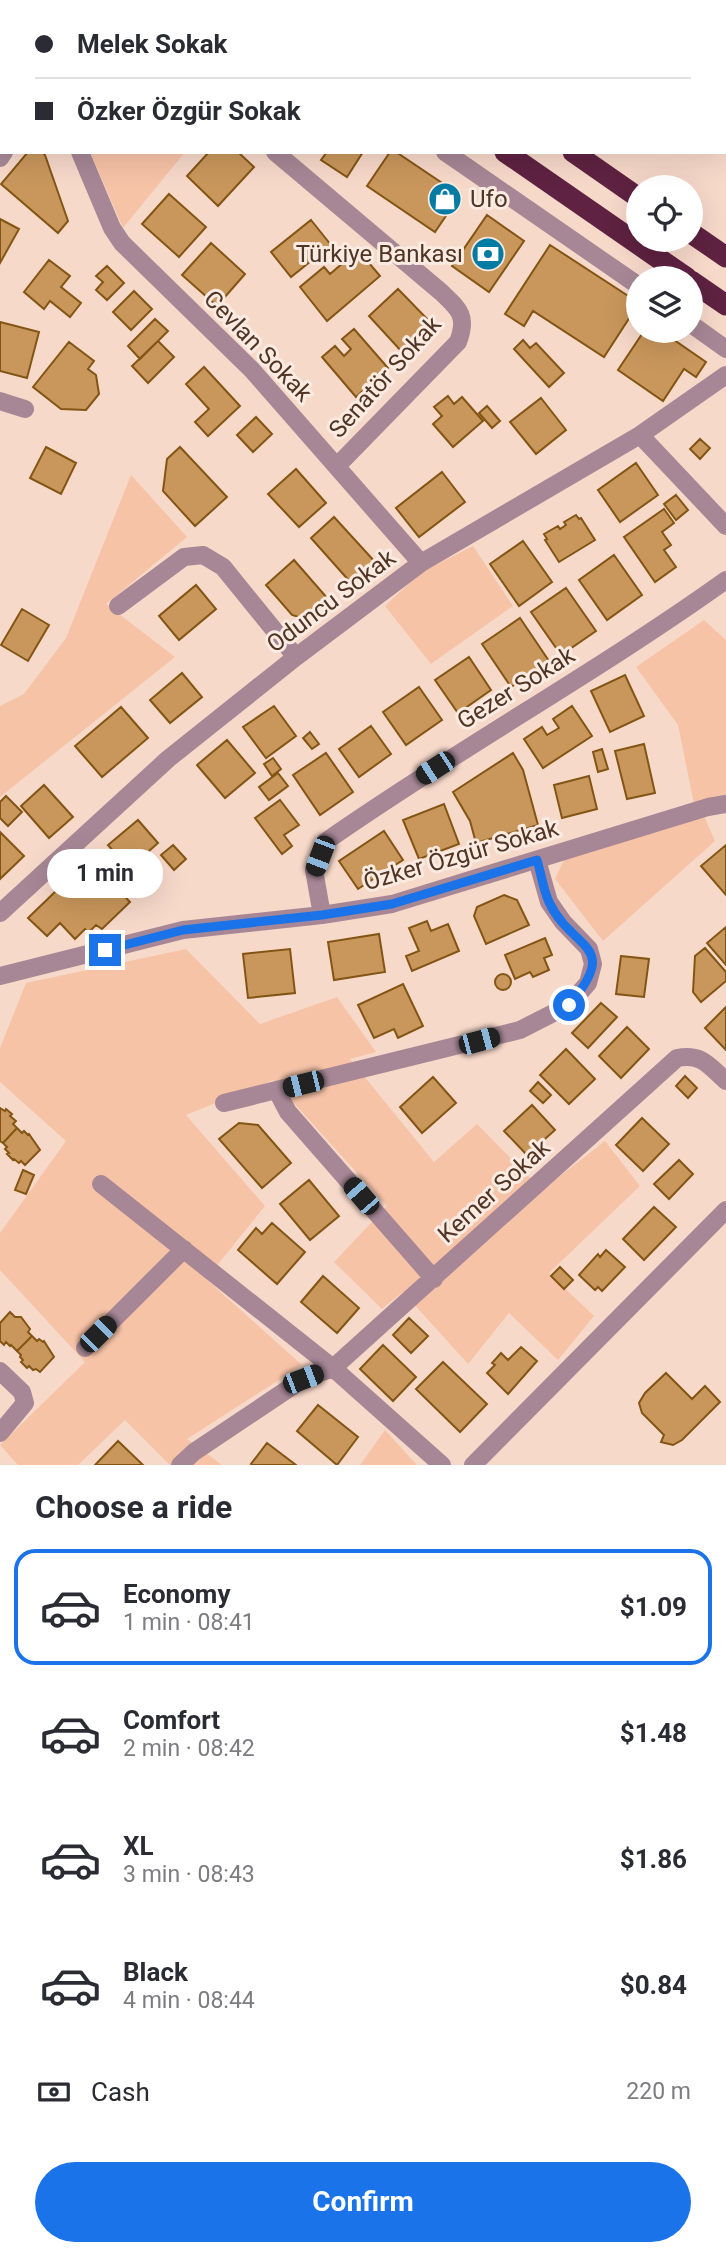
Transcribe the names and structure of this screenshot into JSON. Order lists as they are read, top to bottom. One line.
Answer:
{"streets":{"street":["Cevlan Sokak","Senatör Sokak","Oduncu Sokak","Gezer Sokak","Özker Özgür Sokak","Kemer Sokak"]},"crossings":[["Cevlan Sokak","Senatör Sokak"],["Cevlan Sokak","Oduncu Sokak"],["Gezer Sokak","Özker Özgür Sokak"]],"places":{"shop":["Ufo"],"bank":["Türkiye Bankası"]},"page":{"banner":["Melek Sokak","Özker Özgür Sokak"],"bubble":"1 min","heading":"Choose a ride","list":[{"name":"Economy","note":"1 min · 08:41","value":"$1.09"},{"name":"Comfort","note":"2 min · 08:42","value":"$1.48"},{"name":"XL","note":"3 min · 08:43","value":"$1.86"},{"name":"Black","note":"4 min · 08:44","value":"$0.84"}],"pay":["Cash","220 m"],"buttons":"Confirm"}}
